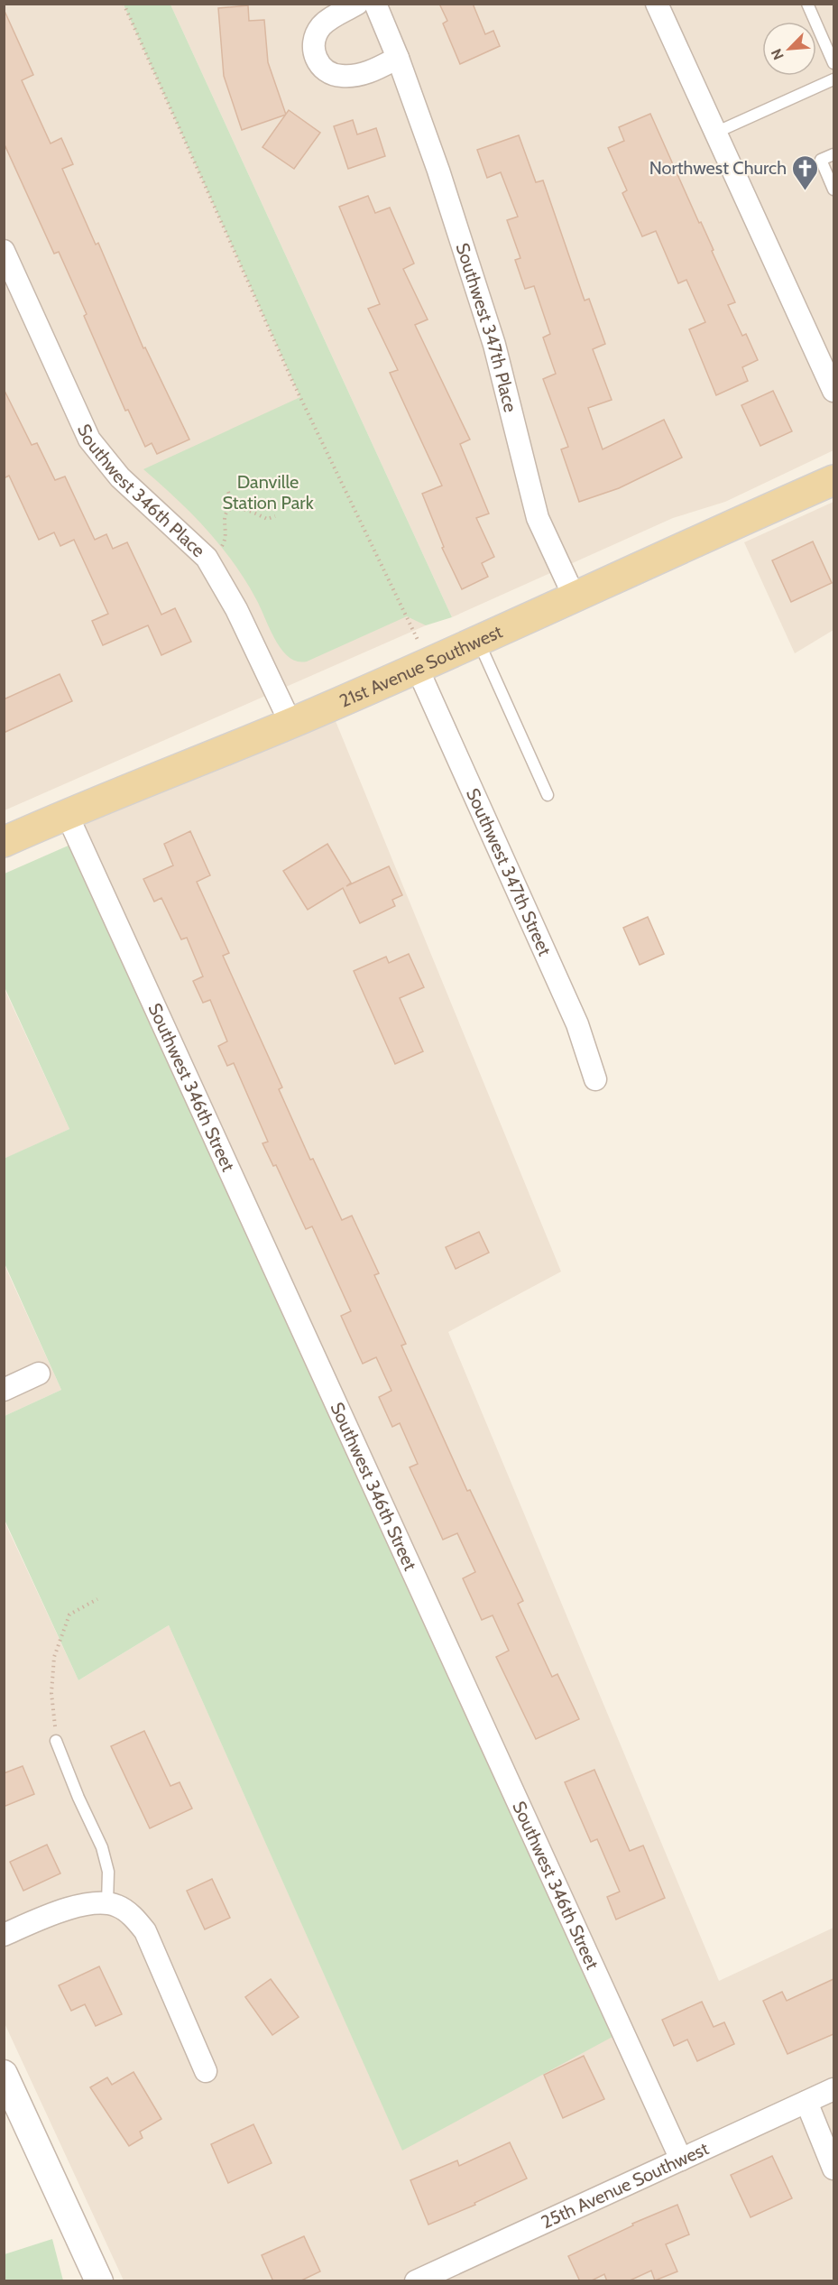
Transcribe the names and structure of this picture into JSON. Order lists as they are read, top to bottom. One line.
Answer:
{"streets":{"main road":["21st Avenue Southwest"],"street":["Southwest 347th Place","Southwest 346th Place","Southwest 347th Street","Southwest 346th Street","25th Avenue Southwest"]},"crossings":[["Southwest 347th Place","21st Avenue Southwest"],["Southwest 346th Place","21st Avenue Southwest"],["21st Avenue Southwest","Southwest 347th Street"],["21st Avenue Southwest","Southwest 346th Street"],["Southwest 346th Street","25th Avenue Southwest"]],"parks":["Danville Station Park"],"places":{"church":["Northwest Church"]},"north":"bottom left"}
